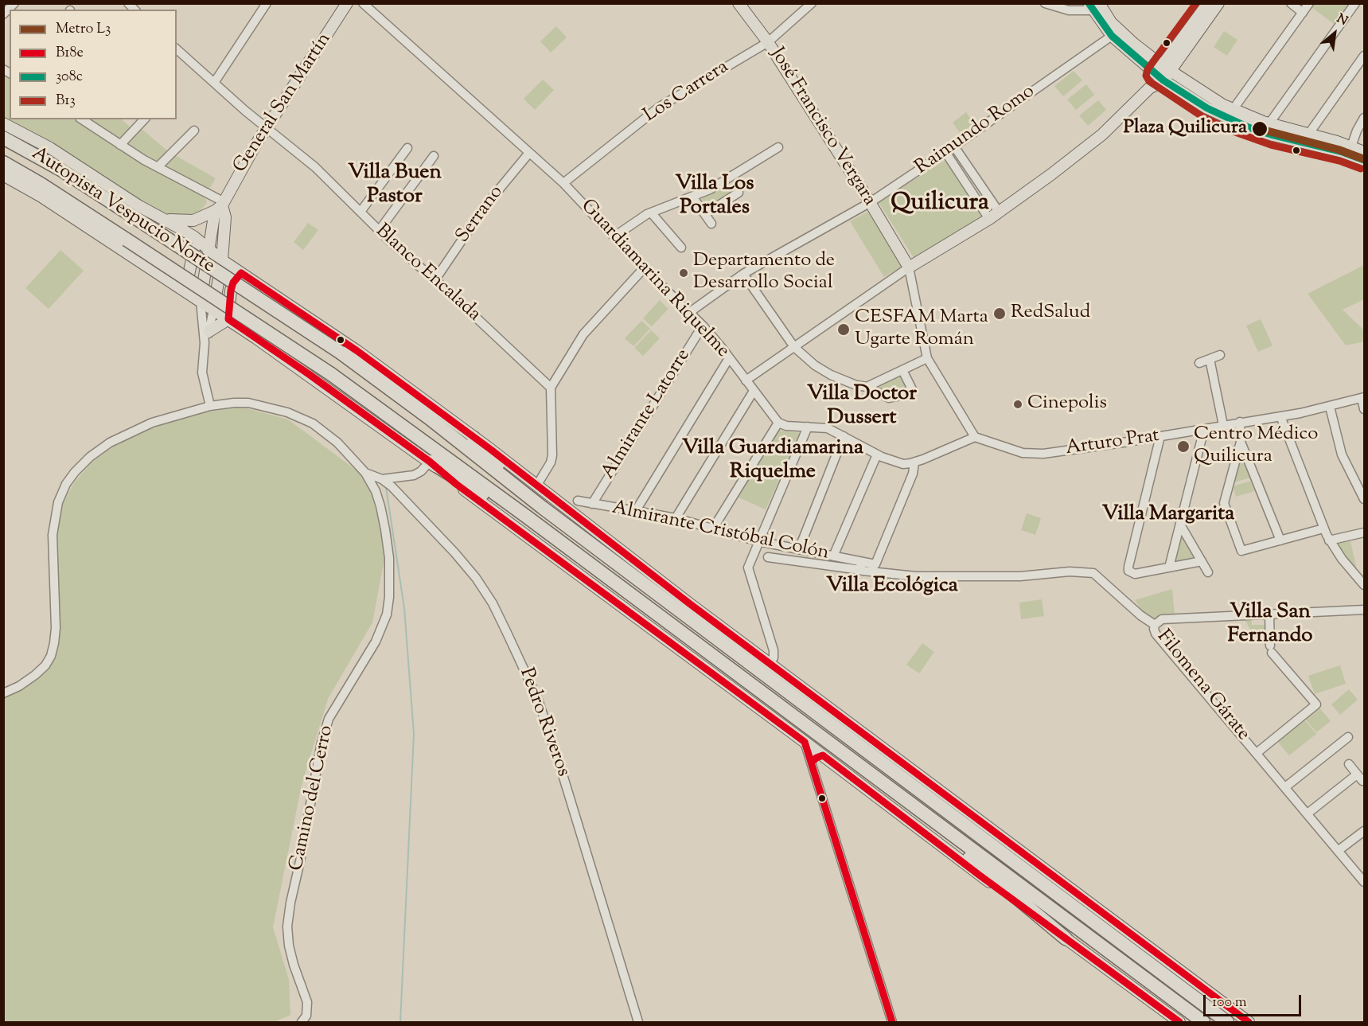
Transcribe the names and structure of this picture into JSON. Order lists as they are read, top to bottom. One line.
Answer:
{"streets":{"highway":["Autopista Vespucio Norte"],"main road":["General San Martín","José Francisco Vergara"],"street":["Los Carrera","Raimundo Romo","Serrano","Blanco Encalada","Guardiamarina Riquelme","Almirante Latorre","Arturo Prat","Almirante Cristóbal Colón","Filomena Gárate","Pedro Riveros","Camino del Cerro"]},"crossings":[["Los Carrera","José Francisco Vergara"],["Los Carrera","Guardiamarina Riquelme"],["General San Martín","Blanco Encalada"],["José Francisco Vergara","Raimundo Romo"],["José Francisco Vergara","Arturo Prat"],["Raimundo Romo","Guardiamarina Riquelme"],["Serrano","Blanco Encalada"],["Serrano","Guardiamarina Riquelme"],["Guardiamarina Riquelme","Almirante Latorre"],["Almirante Latorre","Almirante Cristóbal Colón"],["Almirante Cristóbal Colón","Filomena Gárate"],["Pedro Riveros","Camino del Cerro"]],"districts":["Villa Buen Pastor","Villa Los Portales","Quilicura","Villa Doctor Dussert","Villa Guardiamarina Riquelme","Villa Margarita","Villa Ecológica","Villa San Fernando"],"places":["Plaza Quilicura","Departamento de Desarrollo Social","RedSalud","CESFAM Marta Ugarte Román","Cinepolis","Centro Médico Quilicura"],"lines":["transit line 308c","transit line B13","metro line L3","transit line B18e"],"legend":["Metro L3","B18e","308c","B13"],"scale_bar":"100 m","north":"top right"}
